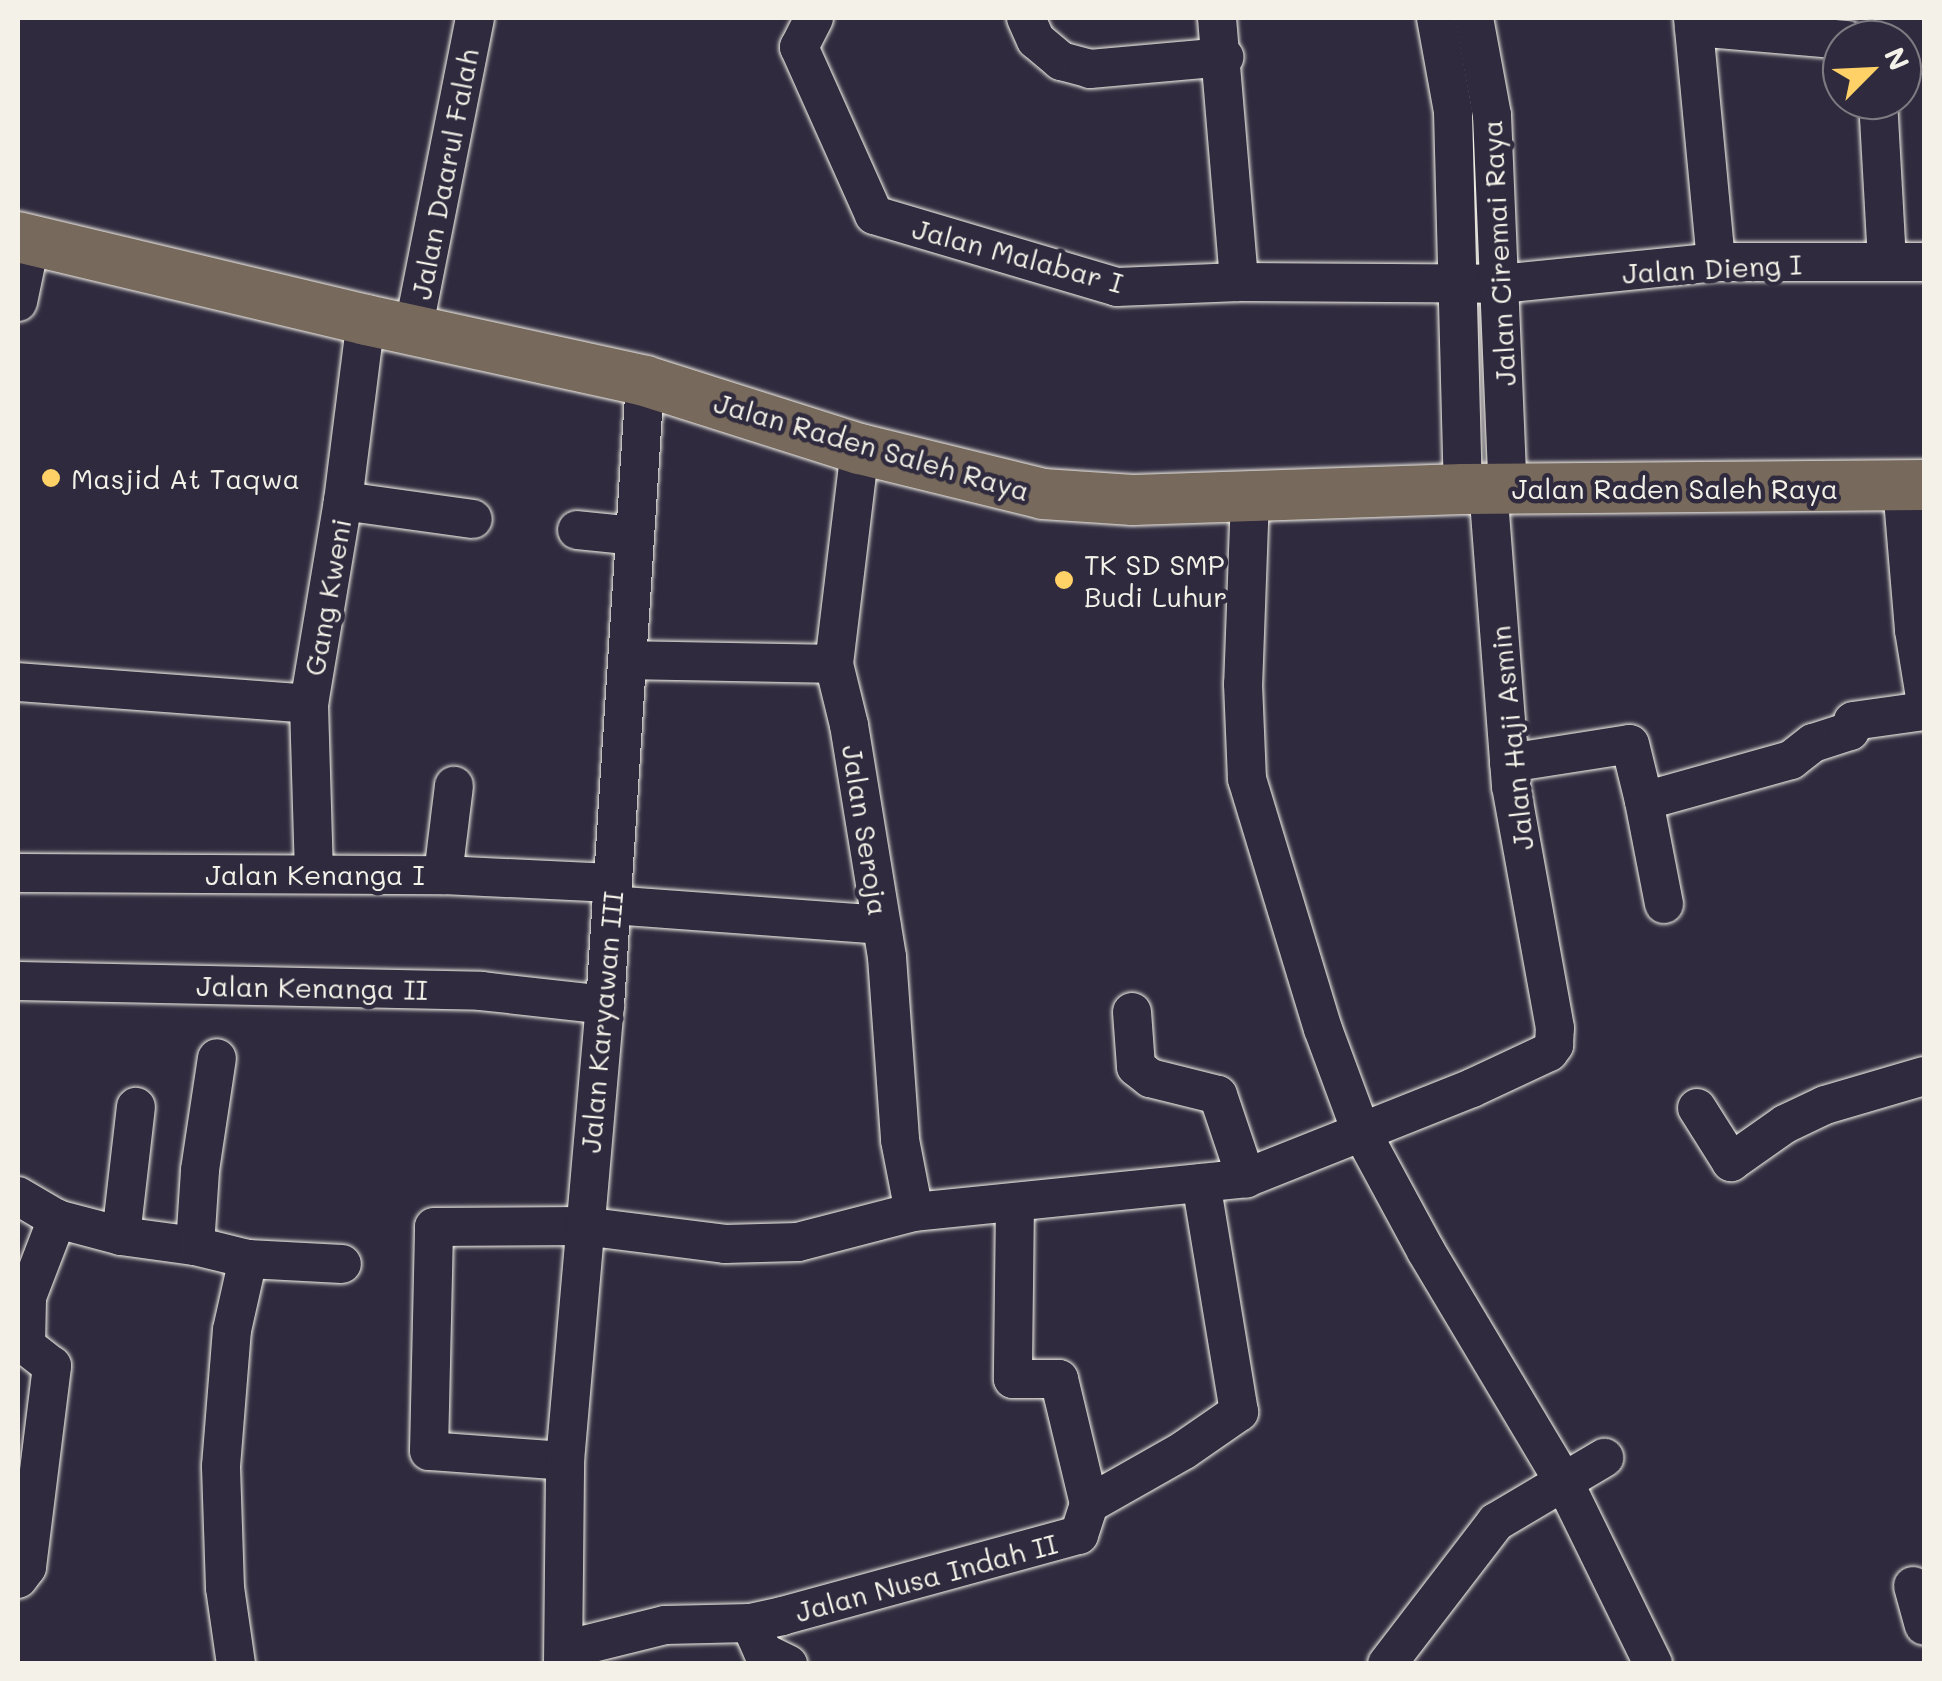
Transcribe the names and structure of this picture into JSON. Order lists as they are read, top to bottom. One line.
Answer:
{"streets":{"main road":["Jalan Raden Saleh Raya"],"street":["Jalan Daarul Falah","Jalan Ciremai Raya","Jalan Malabar I","Jalan Dieng I","Gang Kweni","Jalan Haji Asmin","Jalan Seroja","Jalan Kenanga I","Jalan Kenanga II","Jalan Karyawan III","Jalan Nusa Indah II"]},"crossings":[["Jalan Daarul Falah","Jalan Raden Saleh Raya"],["Jalan Ciremai Raya","Jalan Malabar I"],["Jalan Ciremai Raya","Jalan Dieng I"],["Jalan Ciremai Raya","Jalan Raden Saleh Raya"],["Jalan Ciremai Raya","Jalan Haji Asmin"],["Jalan Malabar I","Jalan Dieng I"],["Jalan Raden Saleh Raya","Gang Kweni"],["Jalan Raden Saleh Raya","Jalan Haji Asmin"],["Jalan Raden Saleh Raya","Jalan Seroja"],["Jalan Raden Saleh Raya","Jalan Karyawan III"],["Gang Kweni","Jalan Kenanga I"],["Jalan Seroja","Jalan Kenanga I"],["Jalan Kenanga I","Jalan Karyawan III"],["Jalan Kenanga II","Jalan Karyawan III"],["Jalan Karyawan III","Jalan Nusa Indah II"]],"places":["Masjid At Taqwa","TK SD SMP Budi Luhur"],"north":"top right"}
